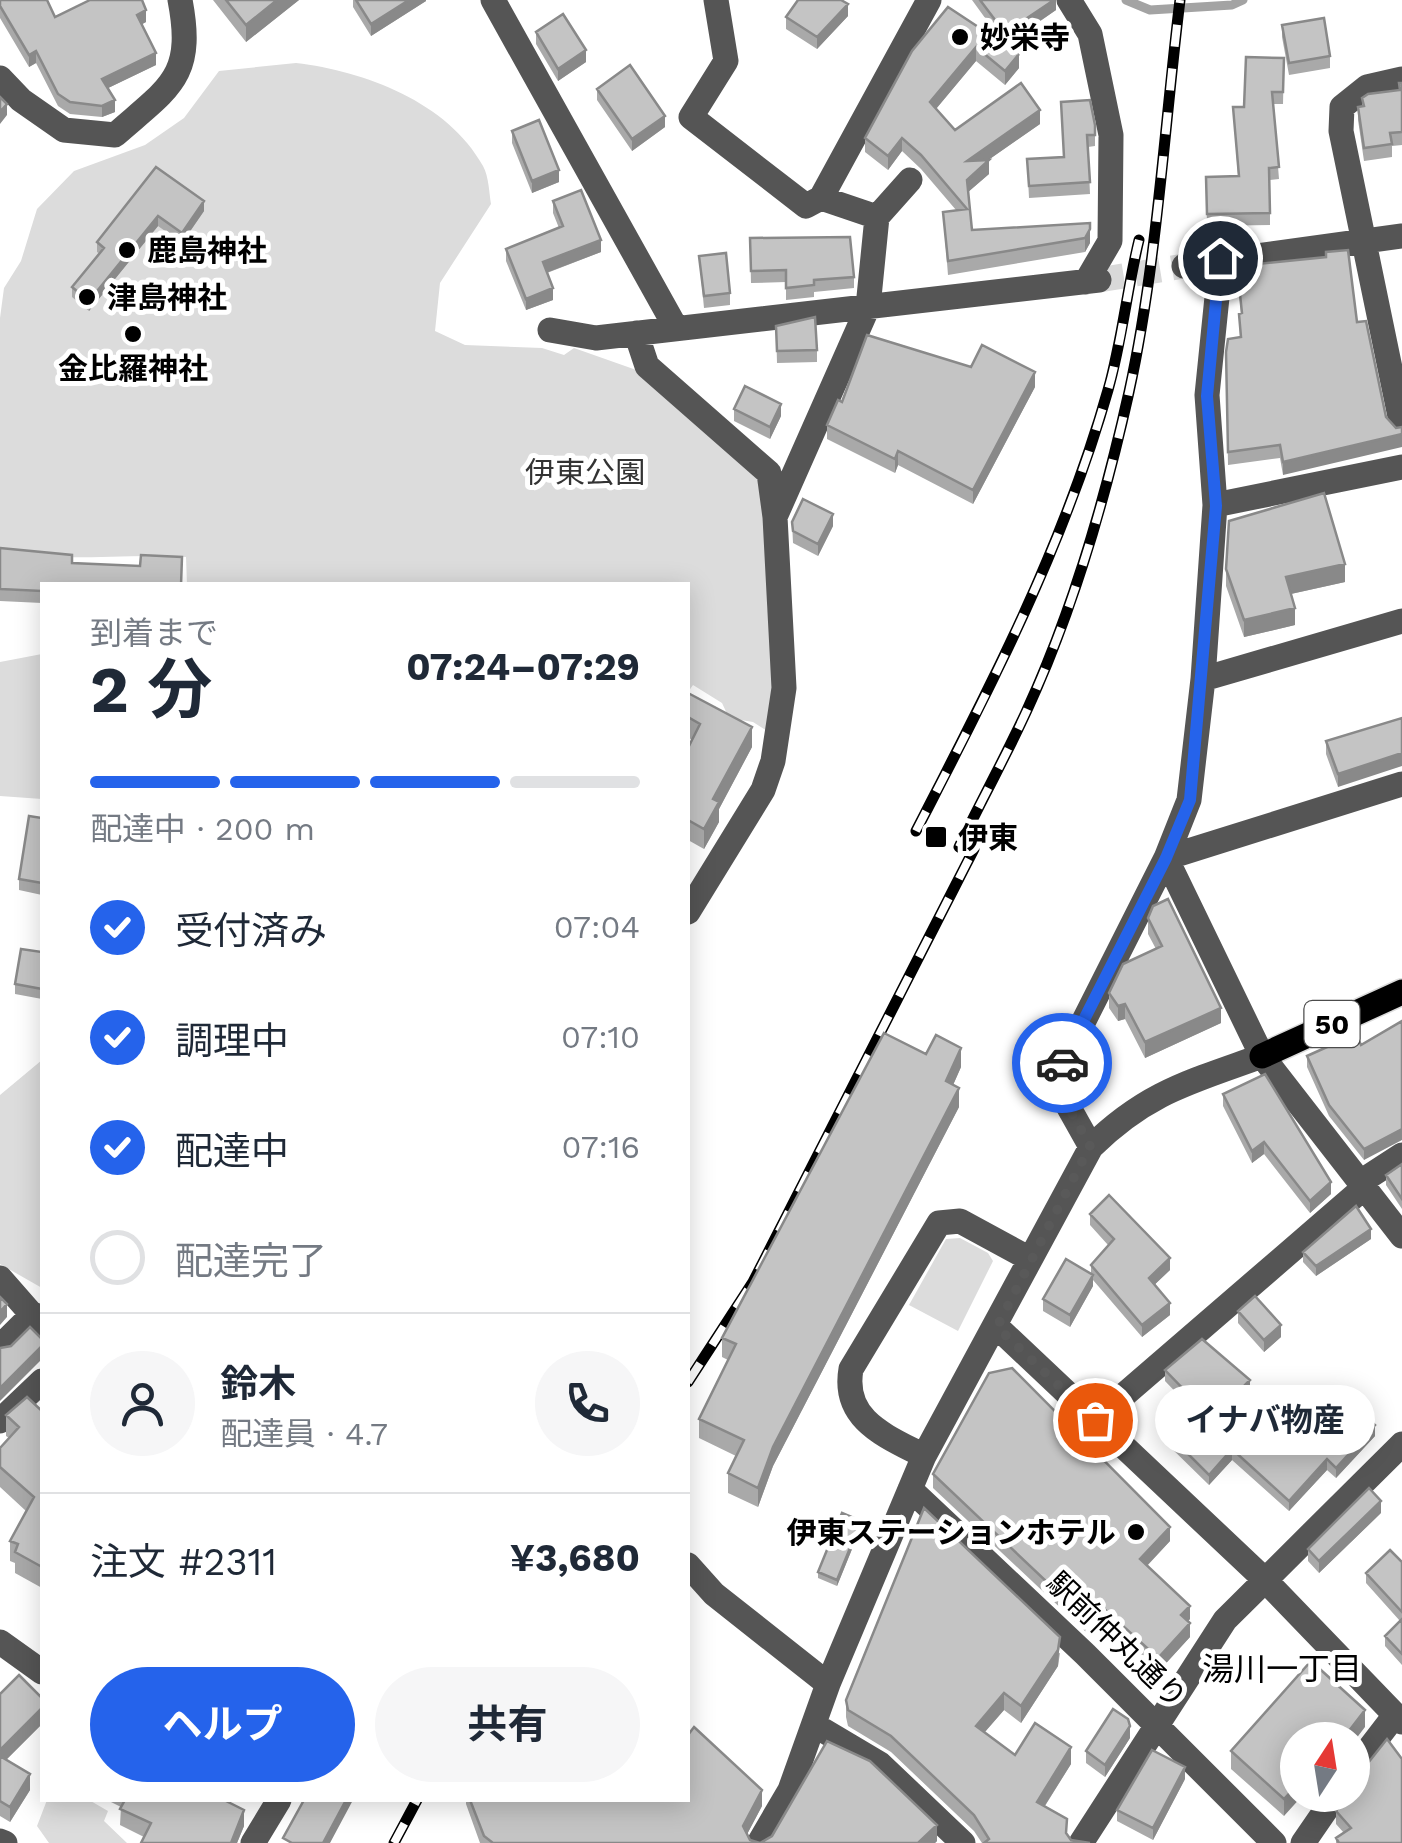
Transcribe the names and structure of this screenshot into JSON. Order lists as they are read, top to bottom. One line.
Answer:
{"streets":{"main road":["50"],"street":["駅前仲丸通り"]},"districts":["湯川一丁目"],"parks":["伊東公園"],"places":{"other":["妙栄寺","鹿島神社","津島神社","金比羅神社","イナバ物産","伊東ステーションホテル"],"transit":["伊東"]},"north":"top","page":{"heading":["2 分","到着まで","07:24–07:29"],"panel":["鈴木","配達員 · 4.7","注文 #2311","¥3,680"],"bar":"配達中 · 200 m","list":[["受付済み","07:04"],["調理中","07:10"],["配達中","07:16"],"配達完了"],"bubble":"イナバ物産","buttons":["ヘルプ","共有"]}}
